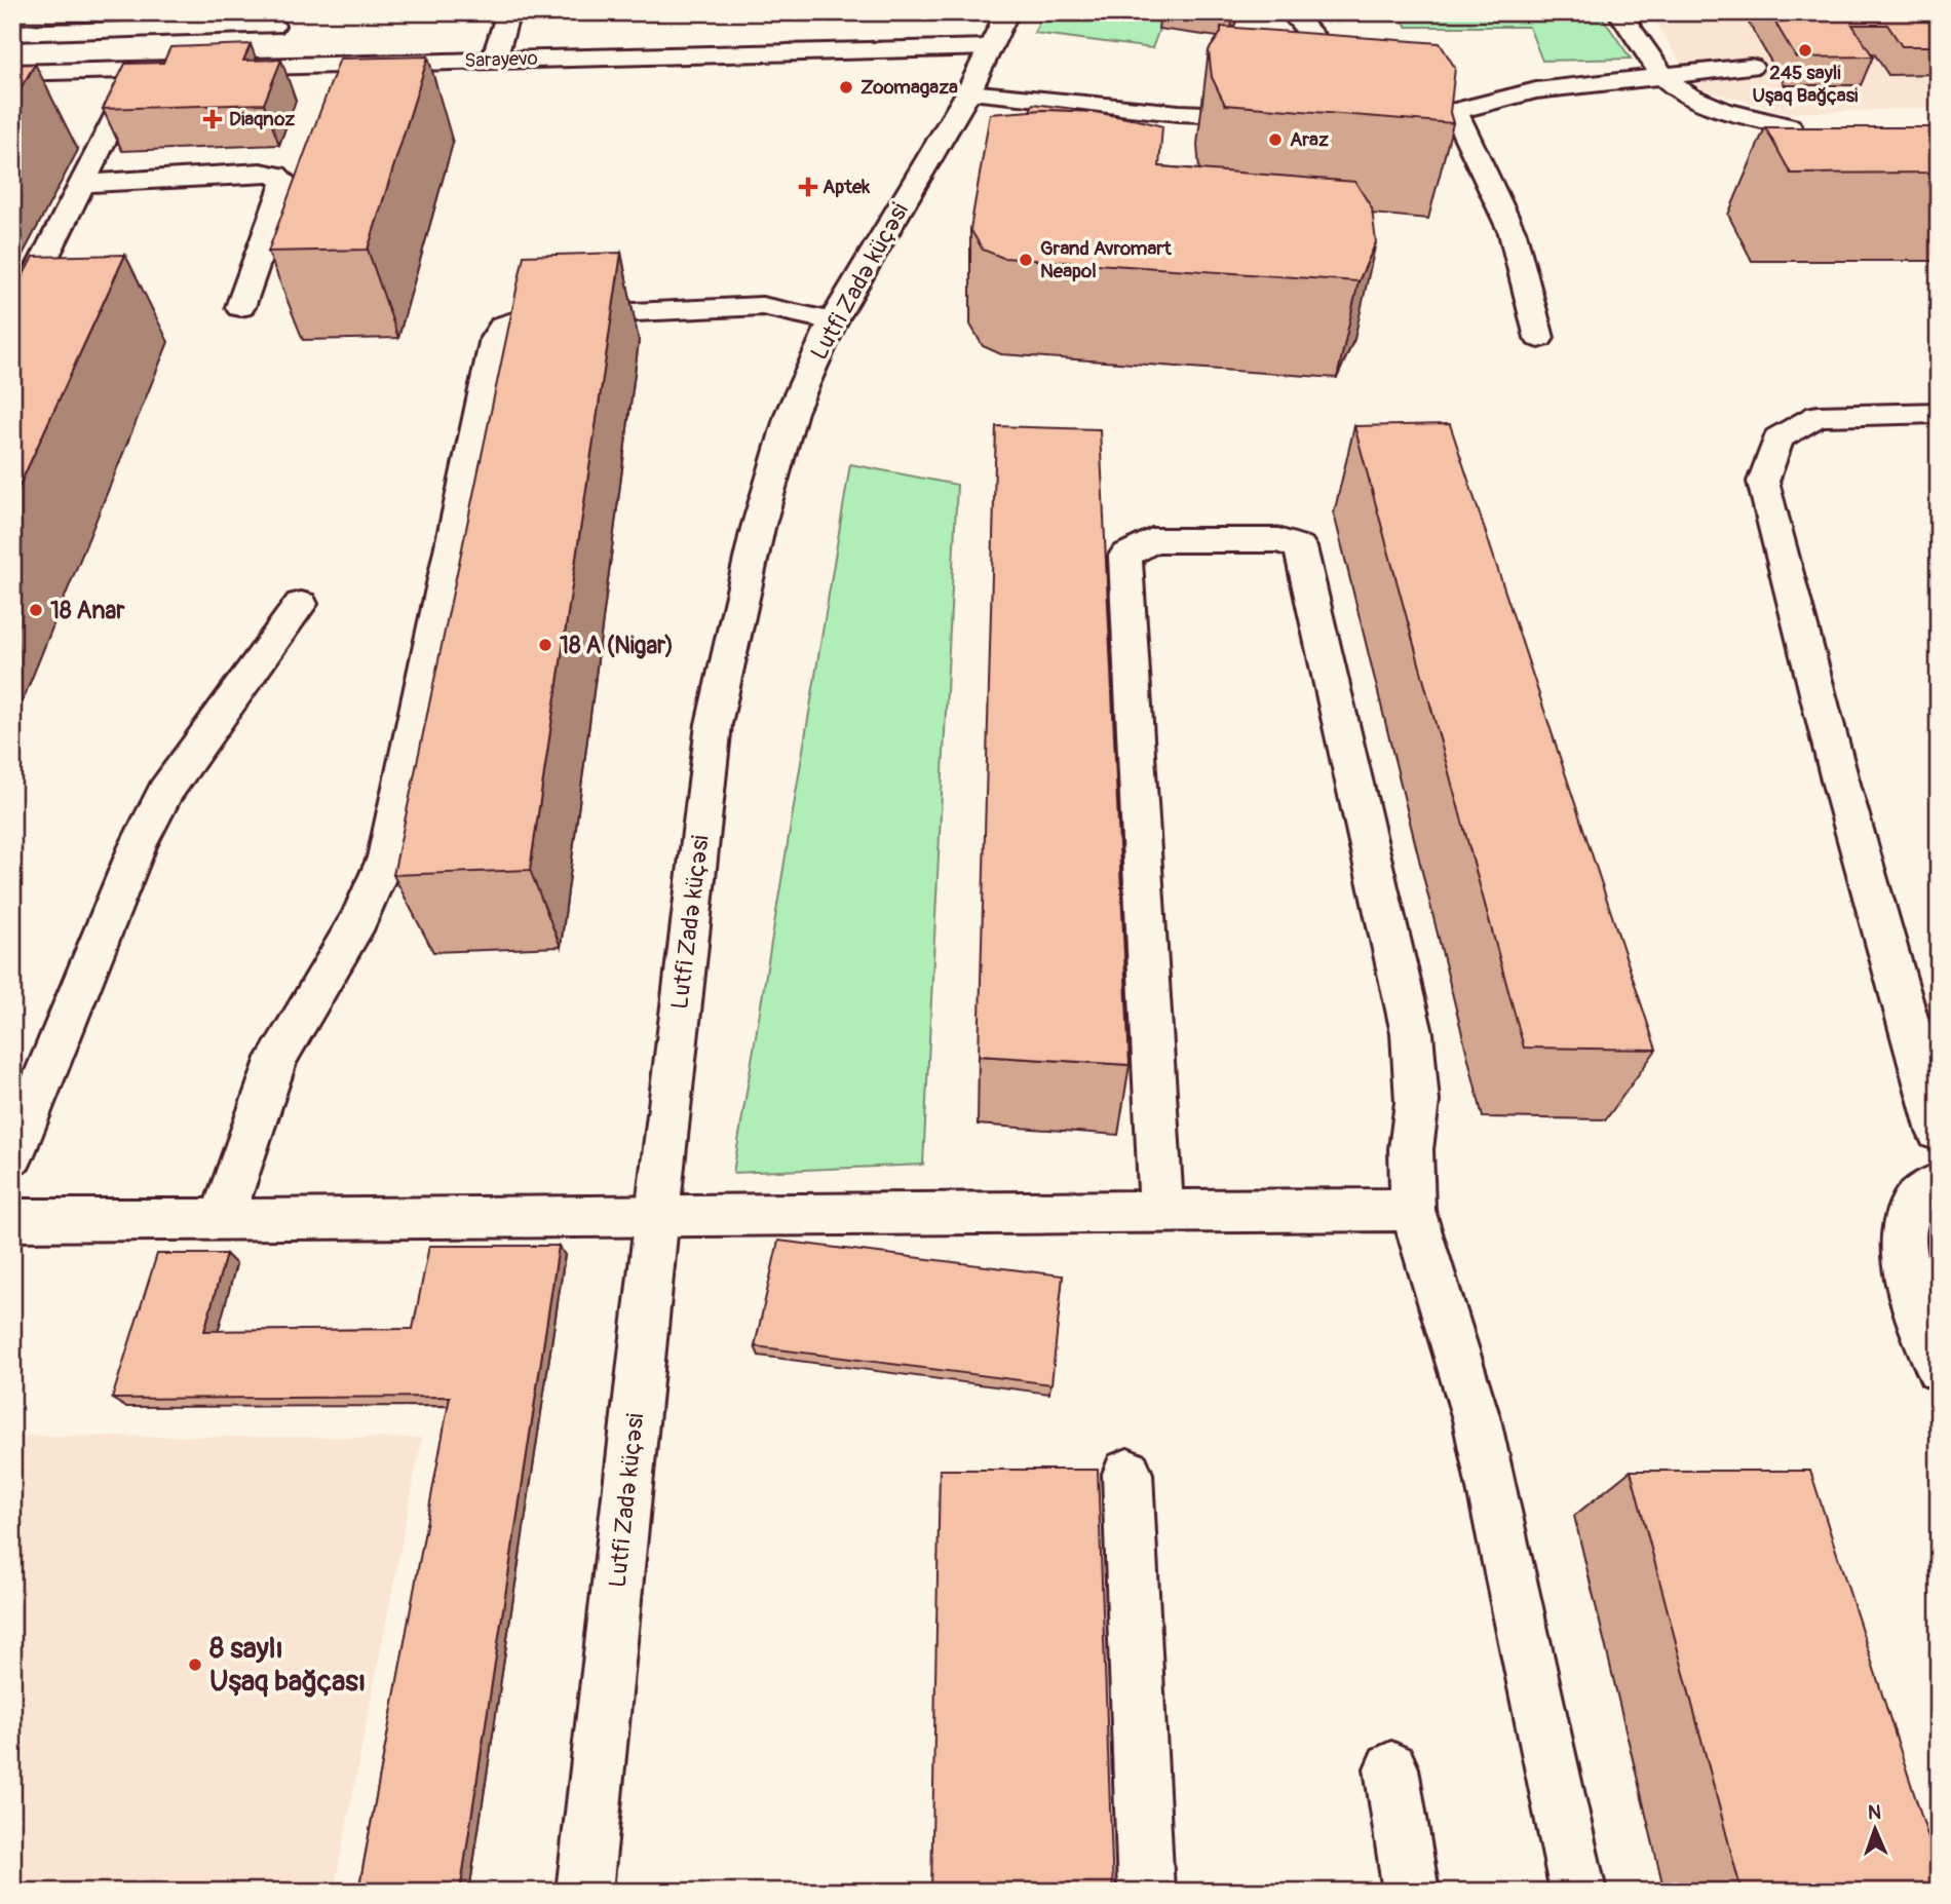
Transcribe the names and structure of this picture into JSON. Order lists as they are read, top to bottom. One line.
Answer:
{"streets":{"main road":["Sarayevo","Lutfi Zadə küçəsi"]},"crossings":[["Sarayevo","Lutfi Zadə küçəsi"]],"places":{"other":["245 sayli Uşaq Bağçasi","Zoomagaza","Araz","Grand Avromart Neapol","18 Anar","18 A (Nigar)","8 saylı Uşaq bağçası"],"health":["Diaqnoz","Aptek"]},"north":"top"}
